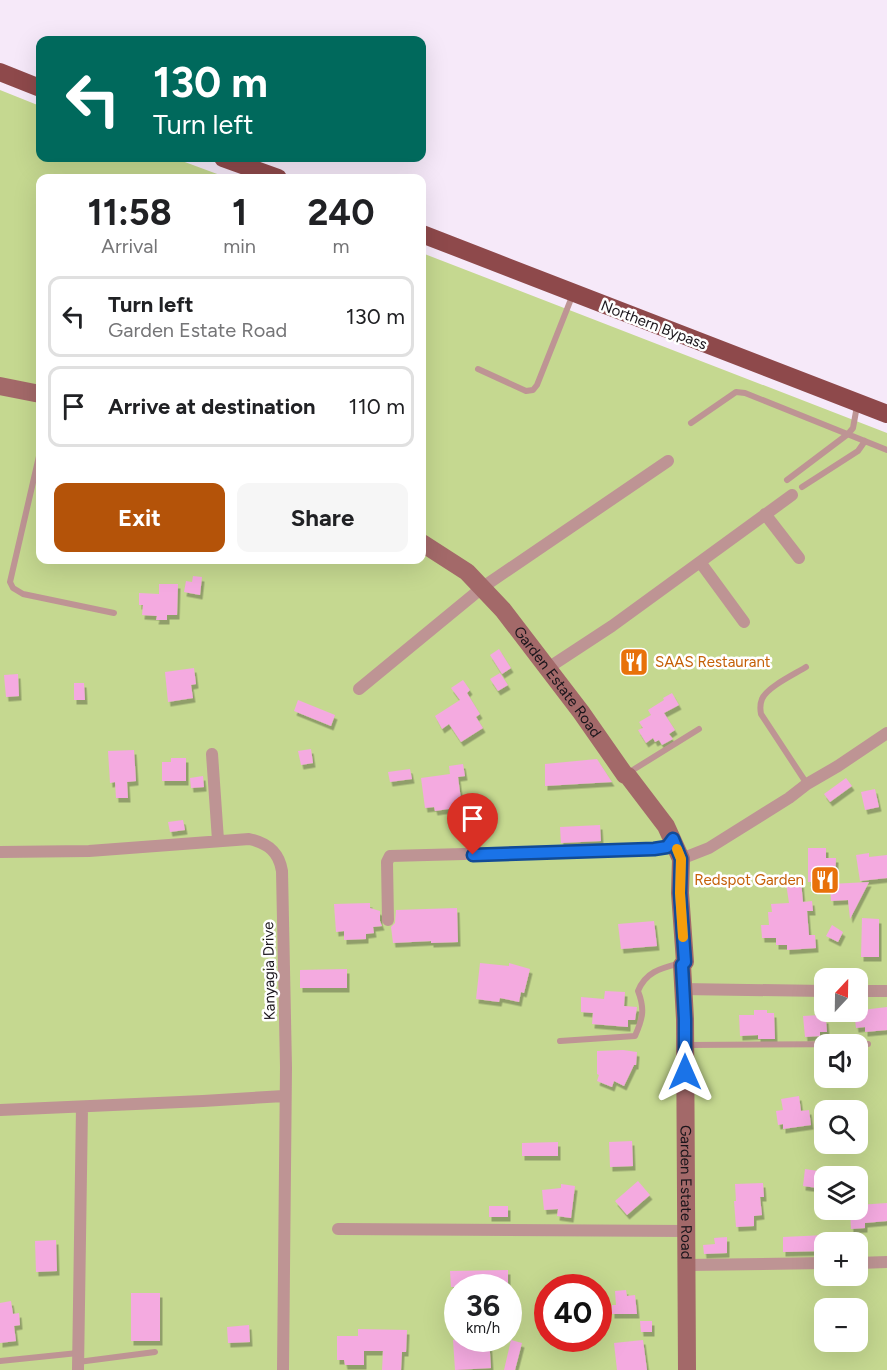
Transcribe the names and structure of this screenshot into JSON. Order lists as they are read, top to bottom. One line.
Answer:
{"streets":{"main road":["Northern Bypass"],"street":["Garden Estate Road","Kanyagia Drive"]},"places":{"restaurant":["SAAS Restaurant","Redspot Garden"]},"north":"top","page":{"turn":["130 m","Turn left"],"eta":["11:58","Arrival","1","min","240","m"],"list":[{"name":"Turn left","note":"Garden Estate Road","value":"130 m"},{"name":"Arrive at destination","value":"110 m"}],"buttons":["Exit","Share"],"map_buttons":["+","−"],"speed":"36 km/h","limit":"40"}}
